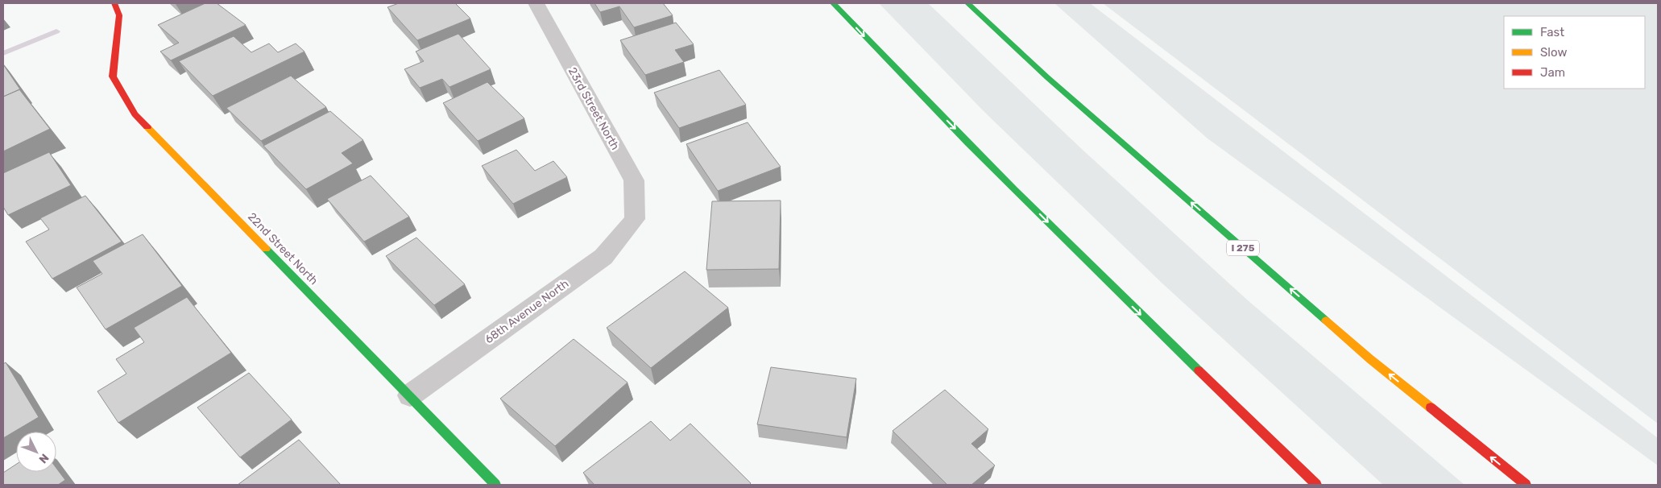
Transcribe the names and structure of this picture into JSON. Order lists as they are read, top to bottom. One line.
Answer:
{"streets":{"main road":["I 275","22nd Street North"],"street":["23rd Street North","68th Avenue North"]},"crossings":[["23rd Street North","68th Avenue North"],["22nd Street North","68th Avenue North"]],"legend":["Fast","Slow","Jam"],"north":"bottom right"}
